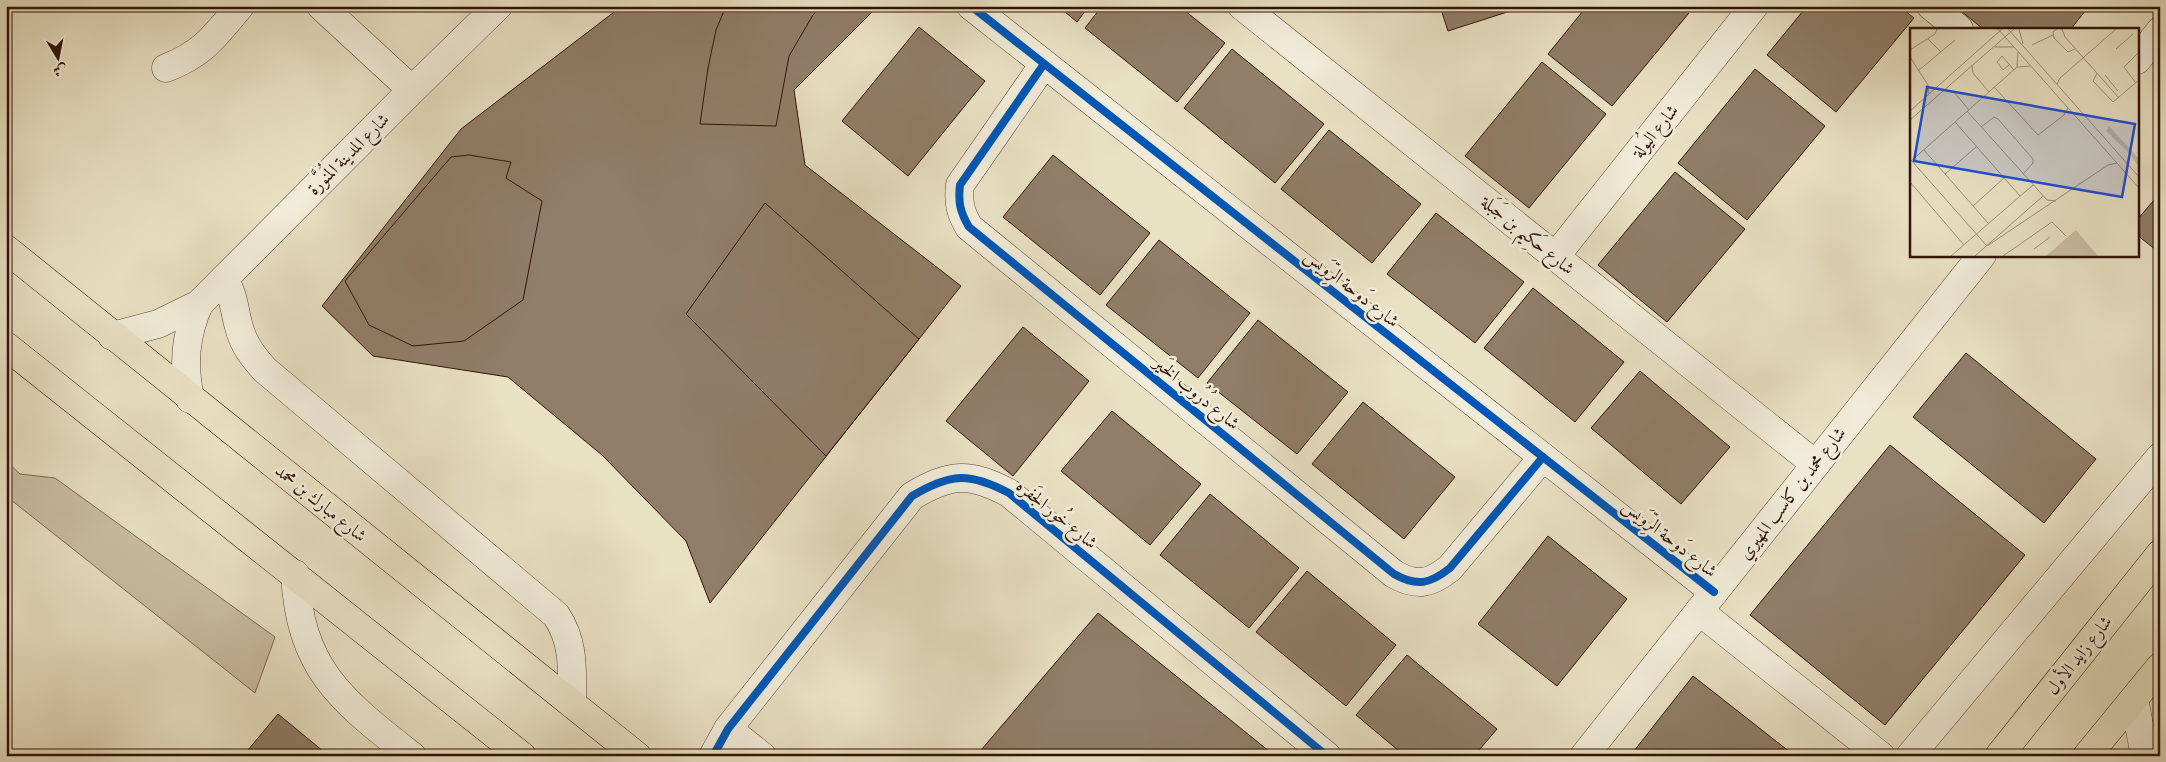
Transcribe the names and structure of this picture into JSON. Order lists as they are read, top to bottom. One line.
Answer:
{"streets":{"main road":["شارع مبارك بن محمد","شارع زايد الأول"],"street":["شارع اليُولة","شارع المدينة المُنوَّرة","شارع حَكِيم بن جَبَلة","شارع دَوحة الرِّوَيس","شارع دُرُوب الخَير","شارع محمد بن كاسب المهيري","شارع خُور الجَفره"]},"crossings":[["شارع اليُولة","شارع حَكِيم بن جَبَلة"],["شارع المدينة المُنوَّرة","شارع مبارك بن محمد"],["شارع حَكِيم بن جَبَلة","شارع محمد بن كاسب المهيري"],["شارع دَوحة الرِّوَيس","شارع دُرُوب الخَير"],["شارع دَوحة الرِّوَيس","شارع محمد بن كاسب المهيري"]],"north":"bottom"}
